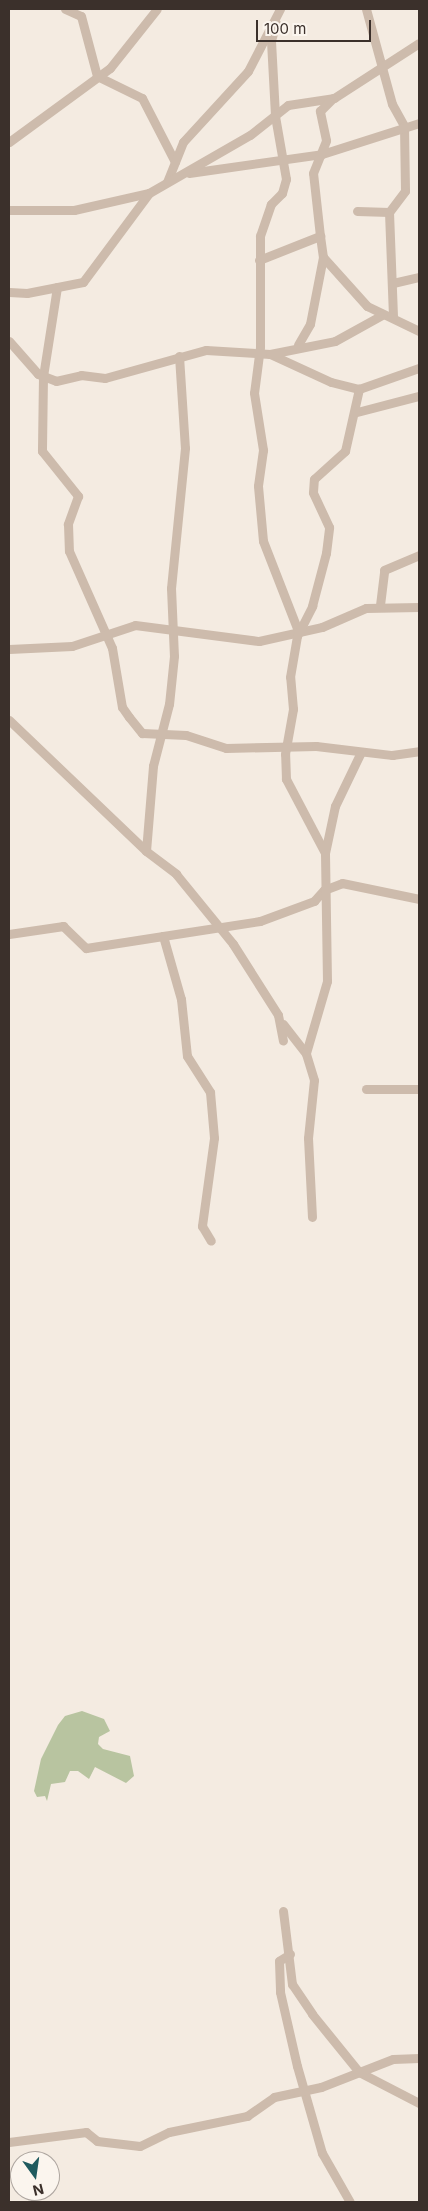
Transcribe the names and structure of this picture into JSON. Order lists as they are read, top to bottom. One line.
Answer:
{"scale_bar":"100 m","north":"bottom"}
